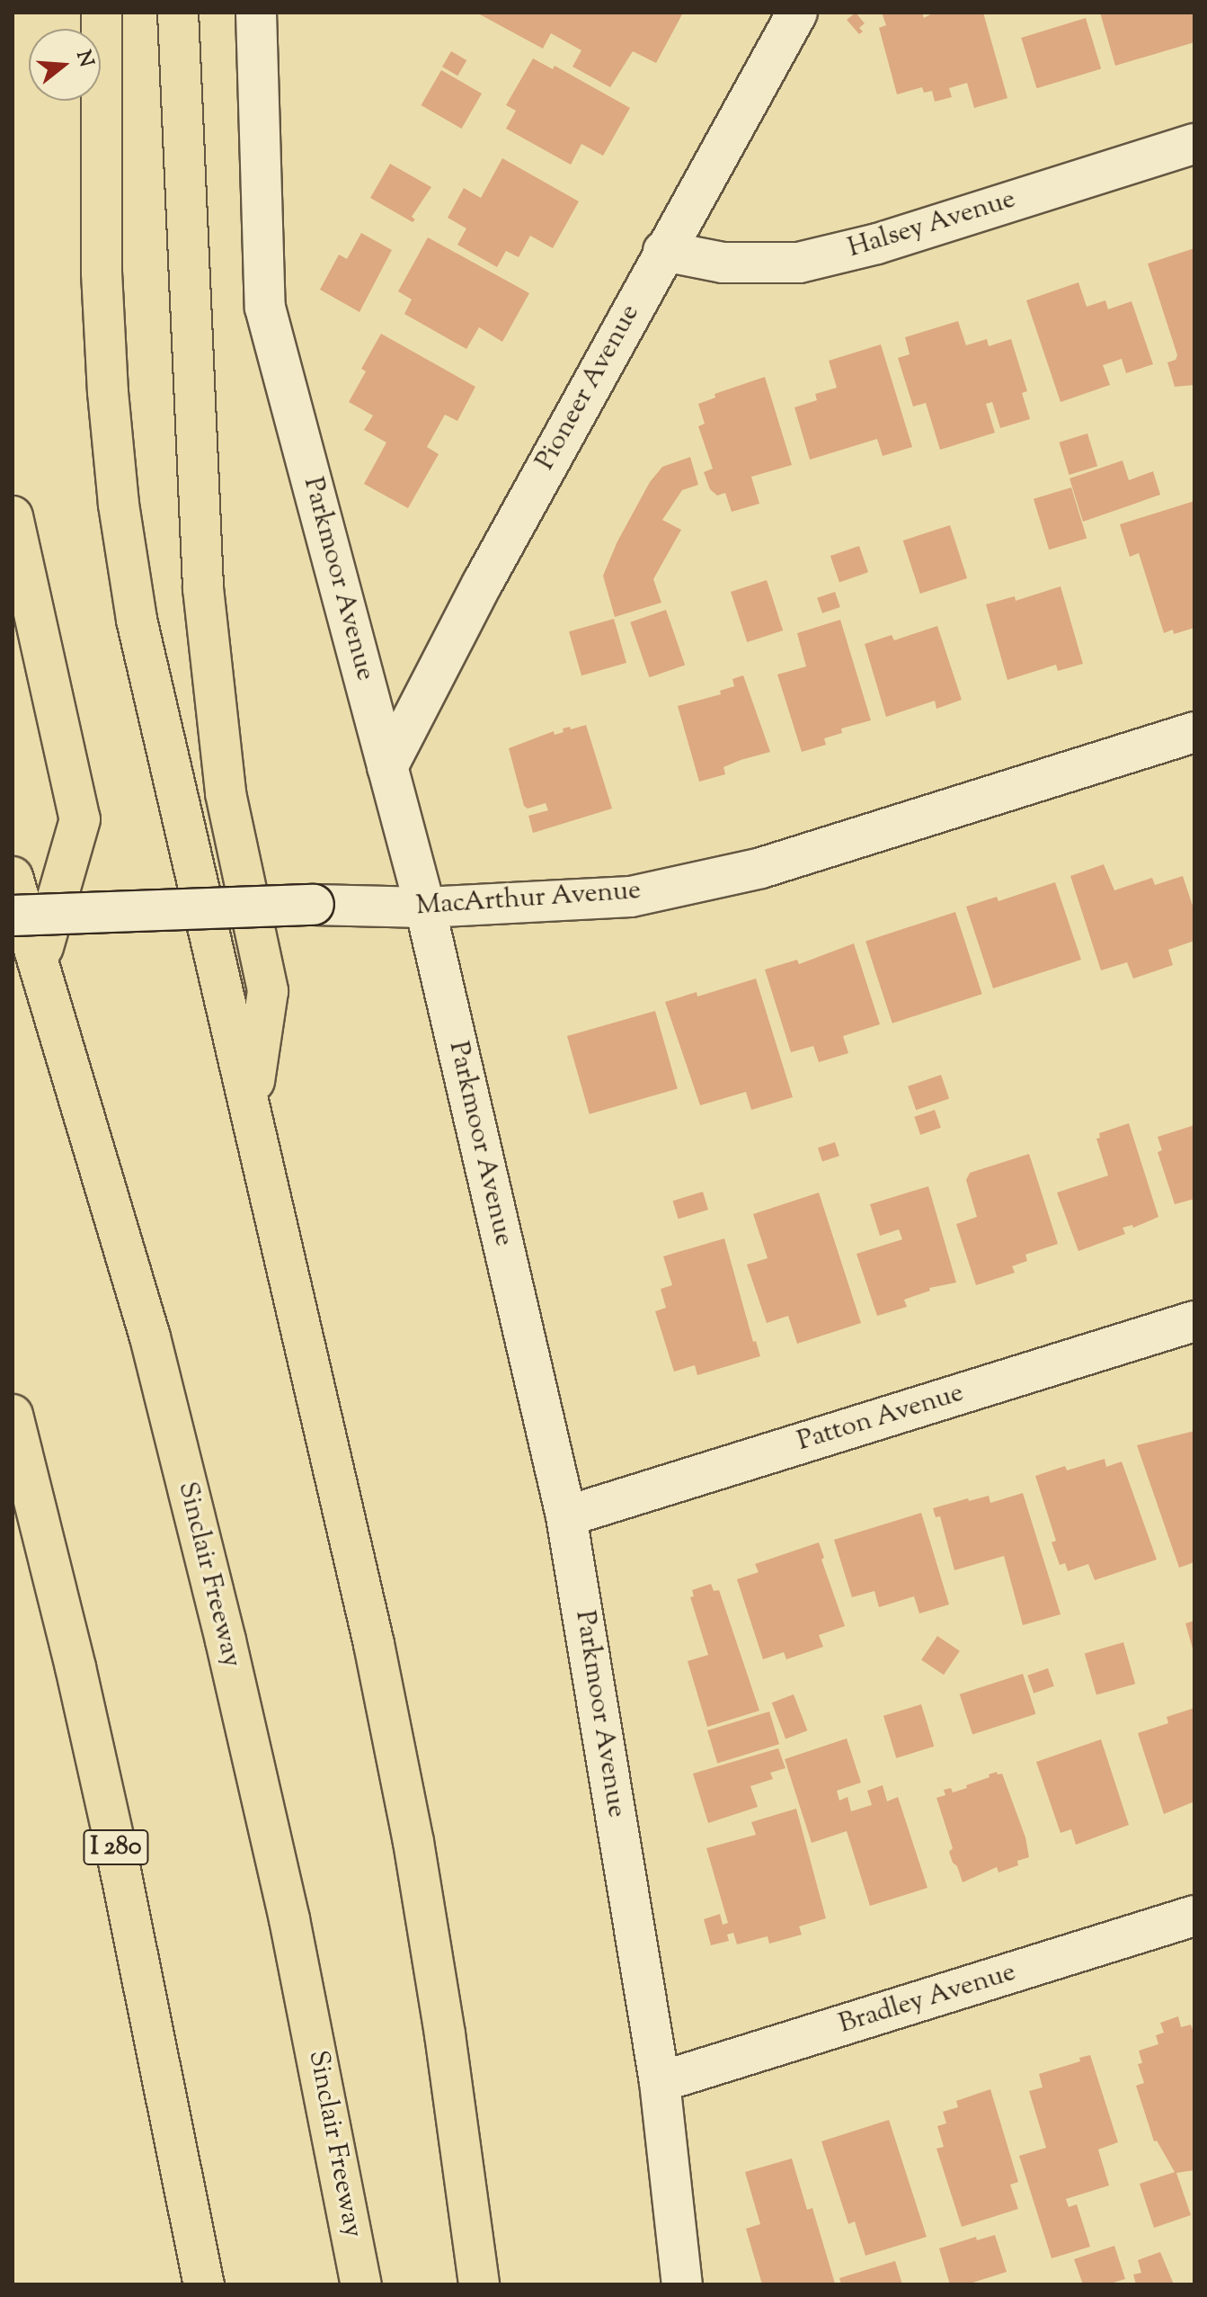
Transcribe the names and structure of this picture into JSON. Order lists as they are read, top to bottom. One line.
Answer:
{"streets":{"highway":["Sinclair Freeway","I 280"],"street":["Halsey Avenue","Pioneer Avenue","Parkmoor Avenue","MacArthur Avenue","Patton Avenue","Bradley Avenue"]},"crossings":[["Halsey Avenue","Pioneer Avenue"],["Pioneer Avenue","Parkmoor Avenue"],["Parkmoor Avenue","MacArthur Avenue"],["Parkmoor Avenue","Patton Avenue"],["Parkmoor Avenue","Bradley Avenue"]],"north":"right"}
